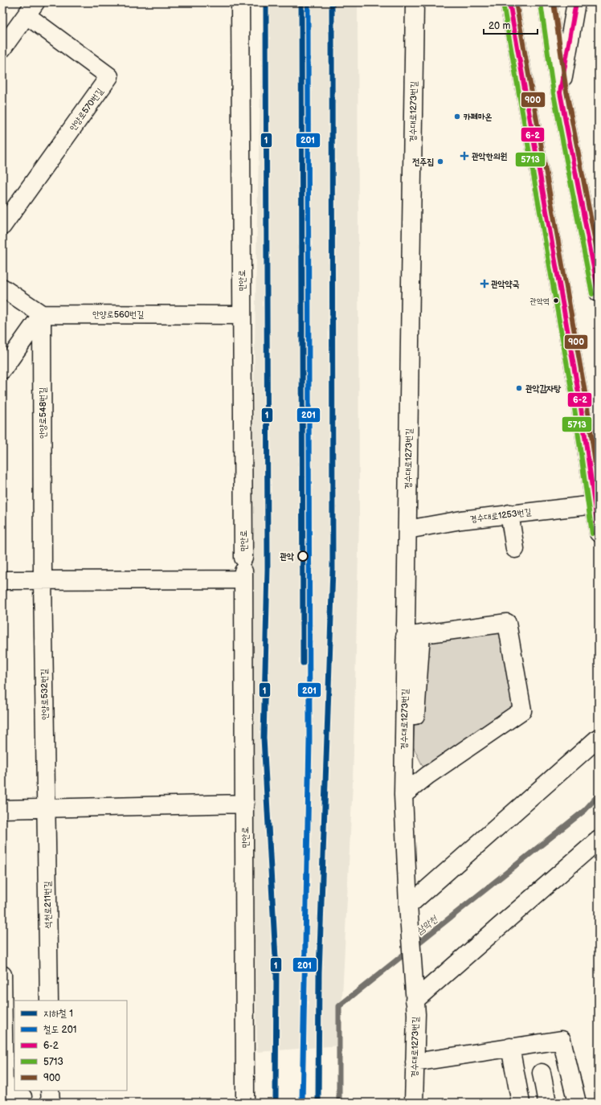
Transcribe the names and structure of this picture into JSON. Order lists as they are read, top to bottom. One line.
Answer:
{"streets":{"street":["안양로570번길","경수대로1273번길","만안로","안양로560번길","안양로548번길","경수대로1253번길","안양로532번길","석천로211번길"]},"crossings":[["경수대로1273번길","경수대로1253번길"],["만안로","안양로560번길"],["안양로560번길","안양로548번길"],["안양로548번길","안양로532번길"],["안양로532번길","석천로211번길"]],"water":["삼막천"],"places":{"other":["카페마온","전주집","관악역","관악감자탕","관악"],"health":["관악한의원","관악약국"]},"lines":["metro line 1","rail line 201","transit line 6-2","transit line 900","transit line 5713"],"legend":["지하철 1","철도 201","6-2","5713","900"],"scale_bar":"20 m"}
